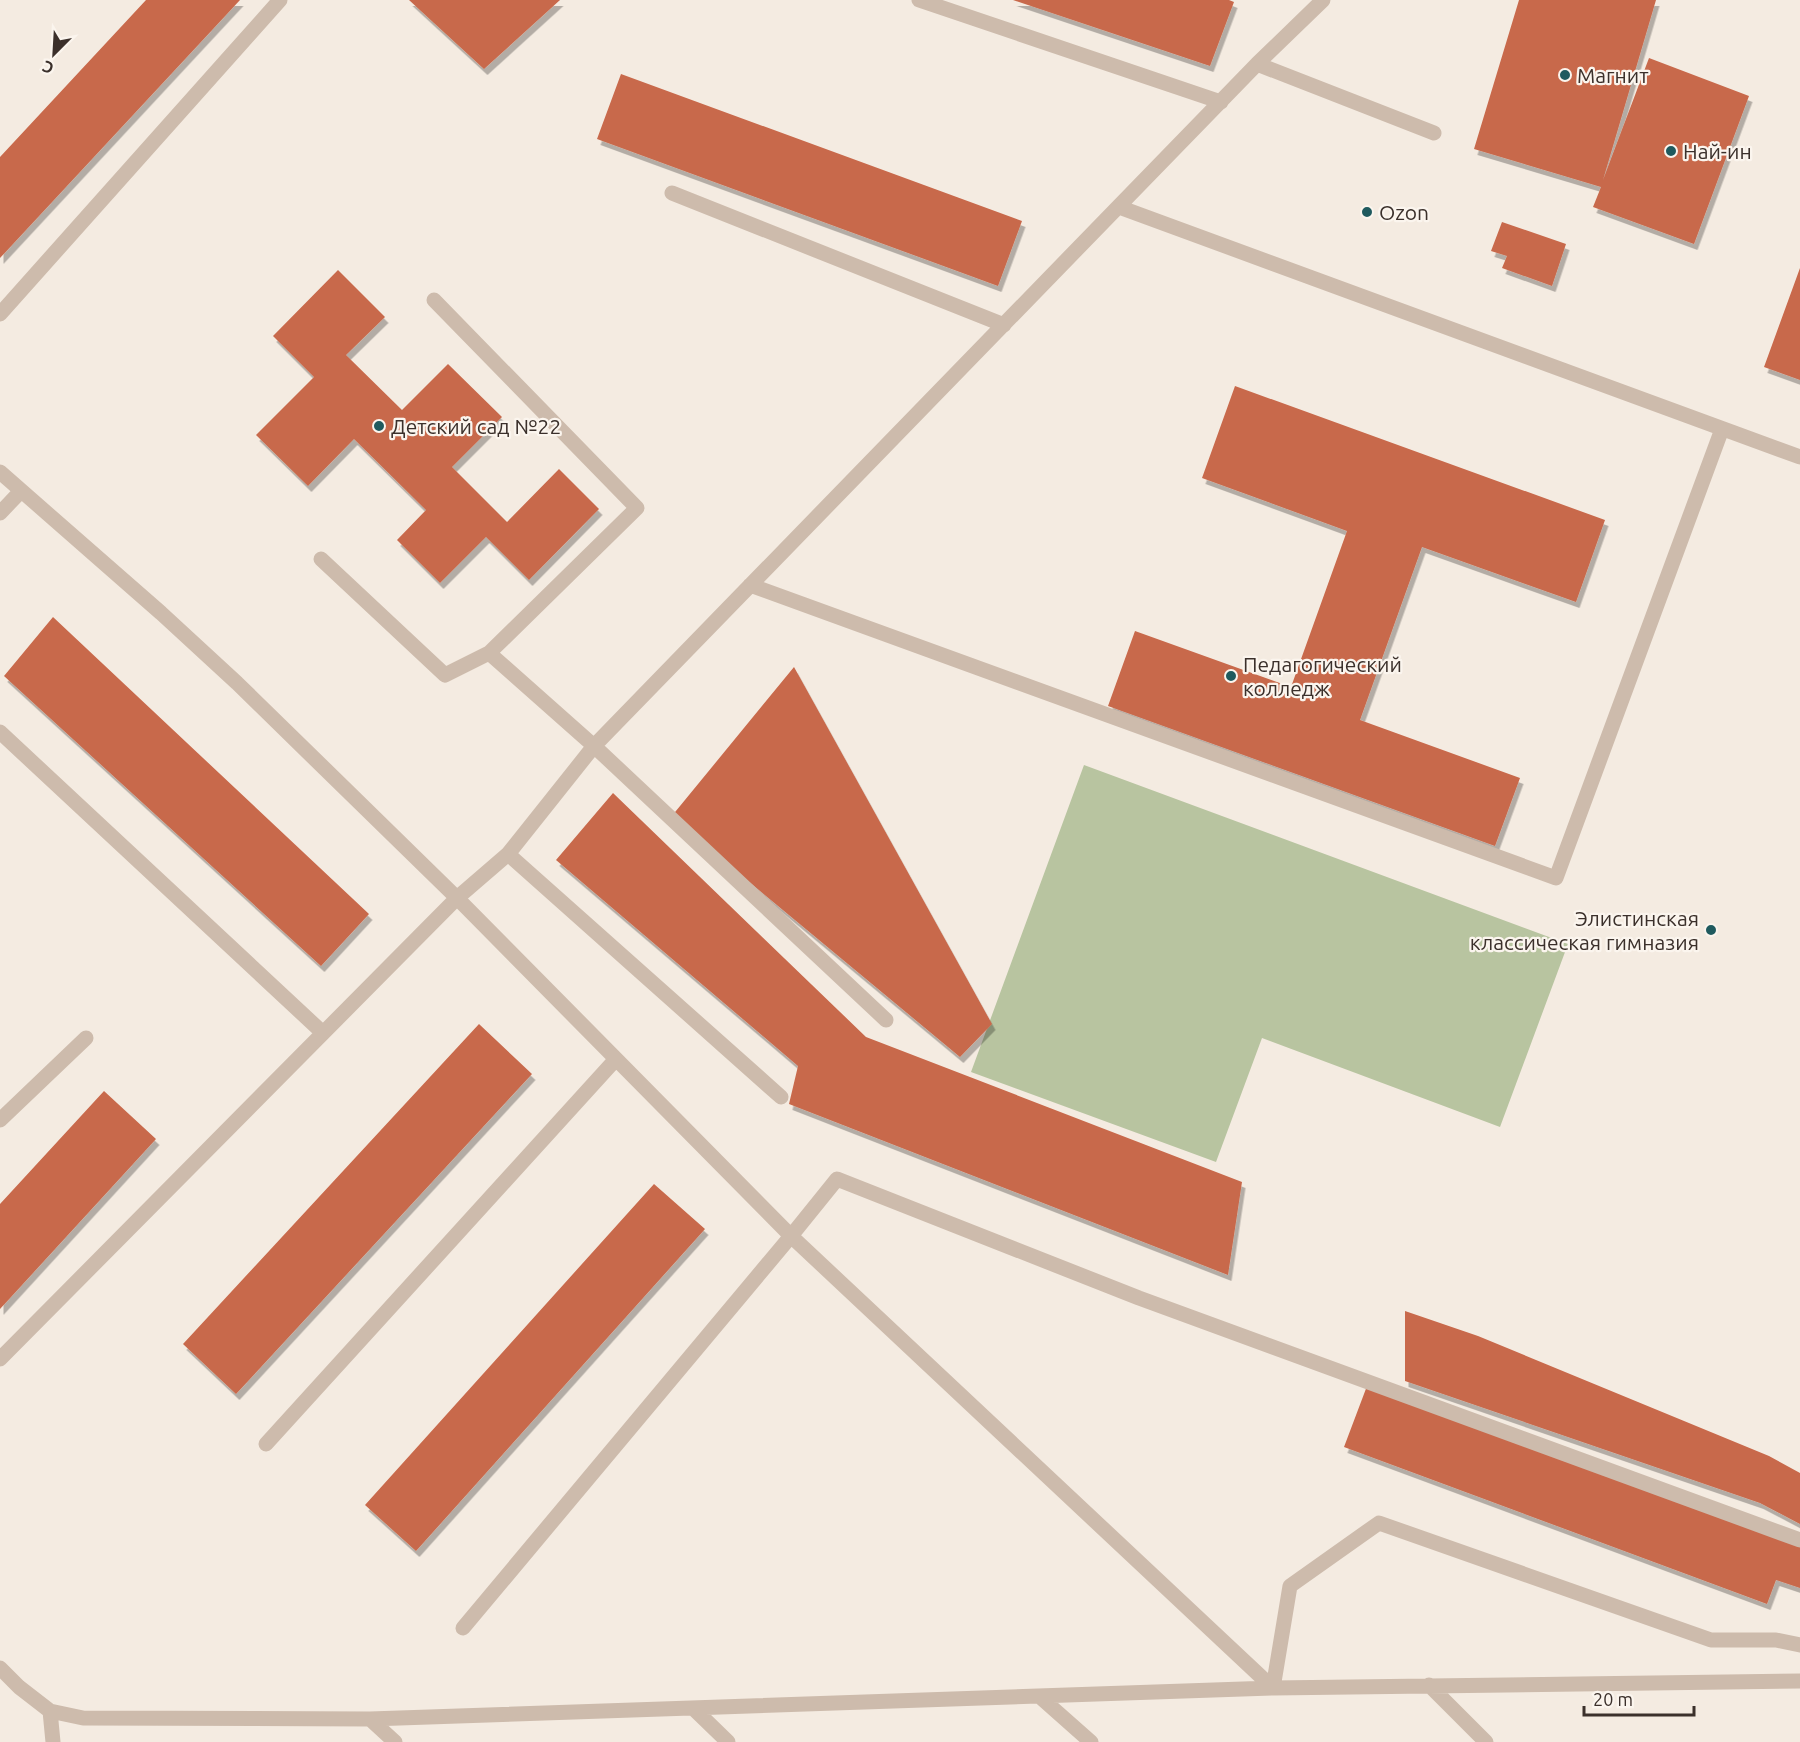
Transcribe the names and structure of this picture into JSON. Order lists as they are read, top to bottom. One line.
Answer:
{"places":["Магнит","Най-ин","Ozon","Детский сад №22","Педагогический колледж","Элистинская классическая гимназия"],"scale_bar":"20 m","north":"bottom left"}
